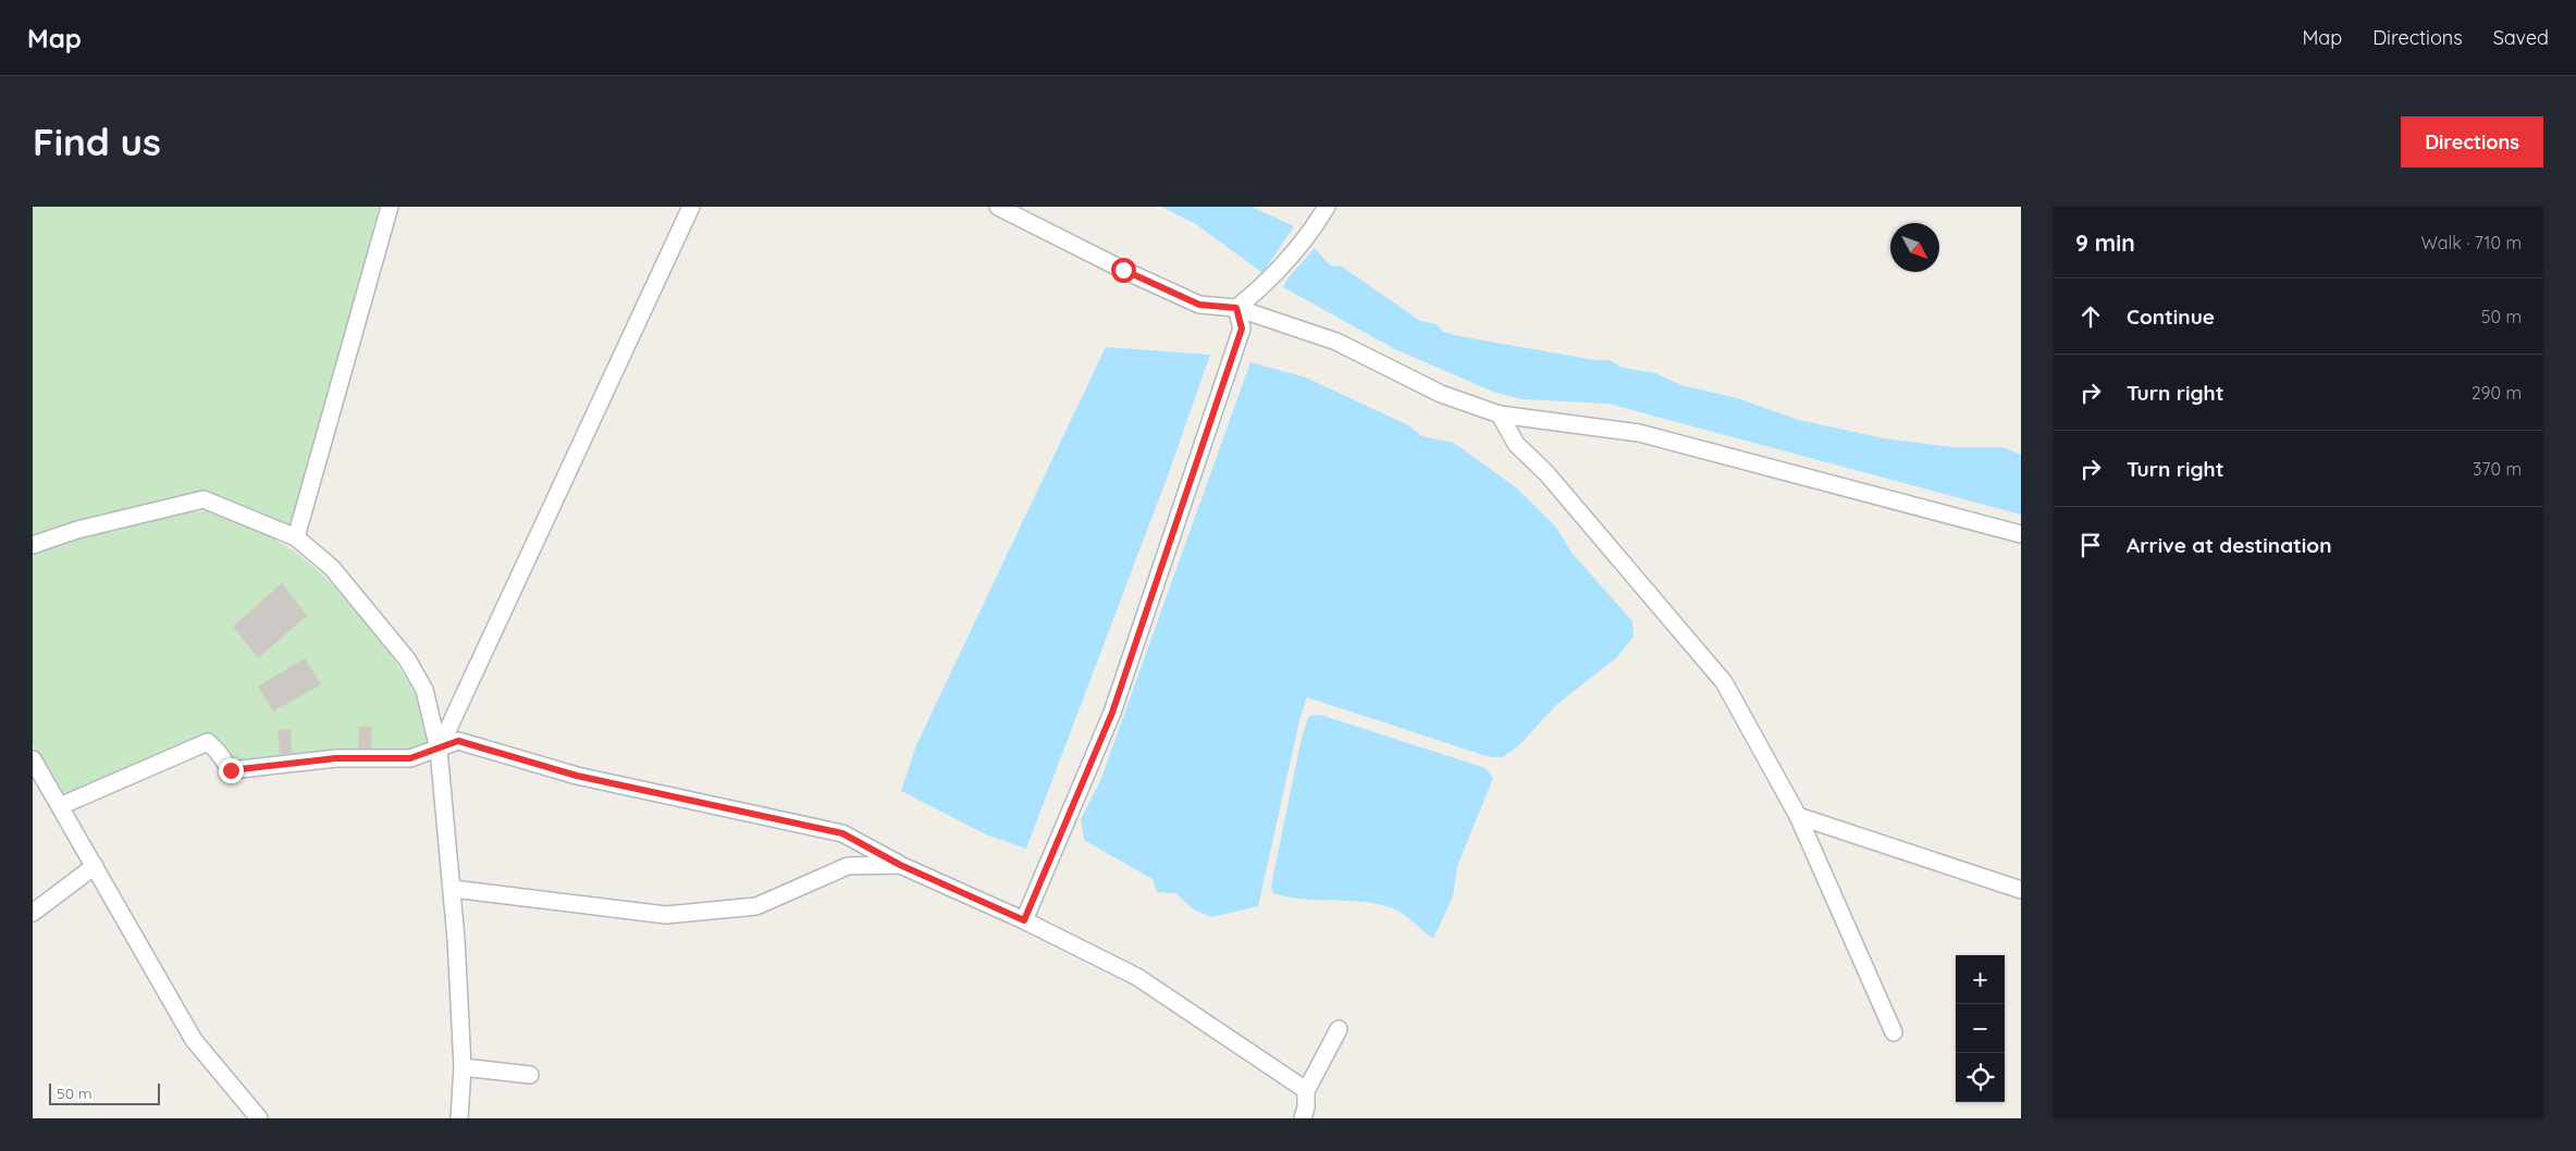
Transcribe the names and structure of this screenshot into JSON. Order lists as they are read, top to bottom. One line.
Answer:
{"scale_bar":"50 m","north":"bottom right","page":{"header":"Map","nav":["Map","Directions","Saved"],"buttons":"Directions","title":"Find us","heading":["9 min","Walk · 710 m"],"list":[["Continue","50 m"],["Turn right","290 m"],["Turn right","370 m"],"Arrive at destination"],"map_buttons":["+","−"],"scale":"50 m"}}
